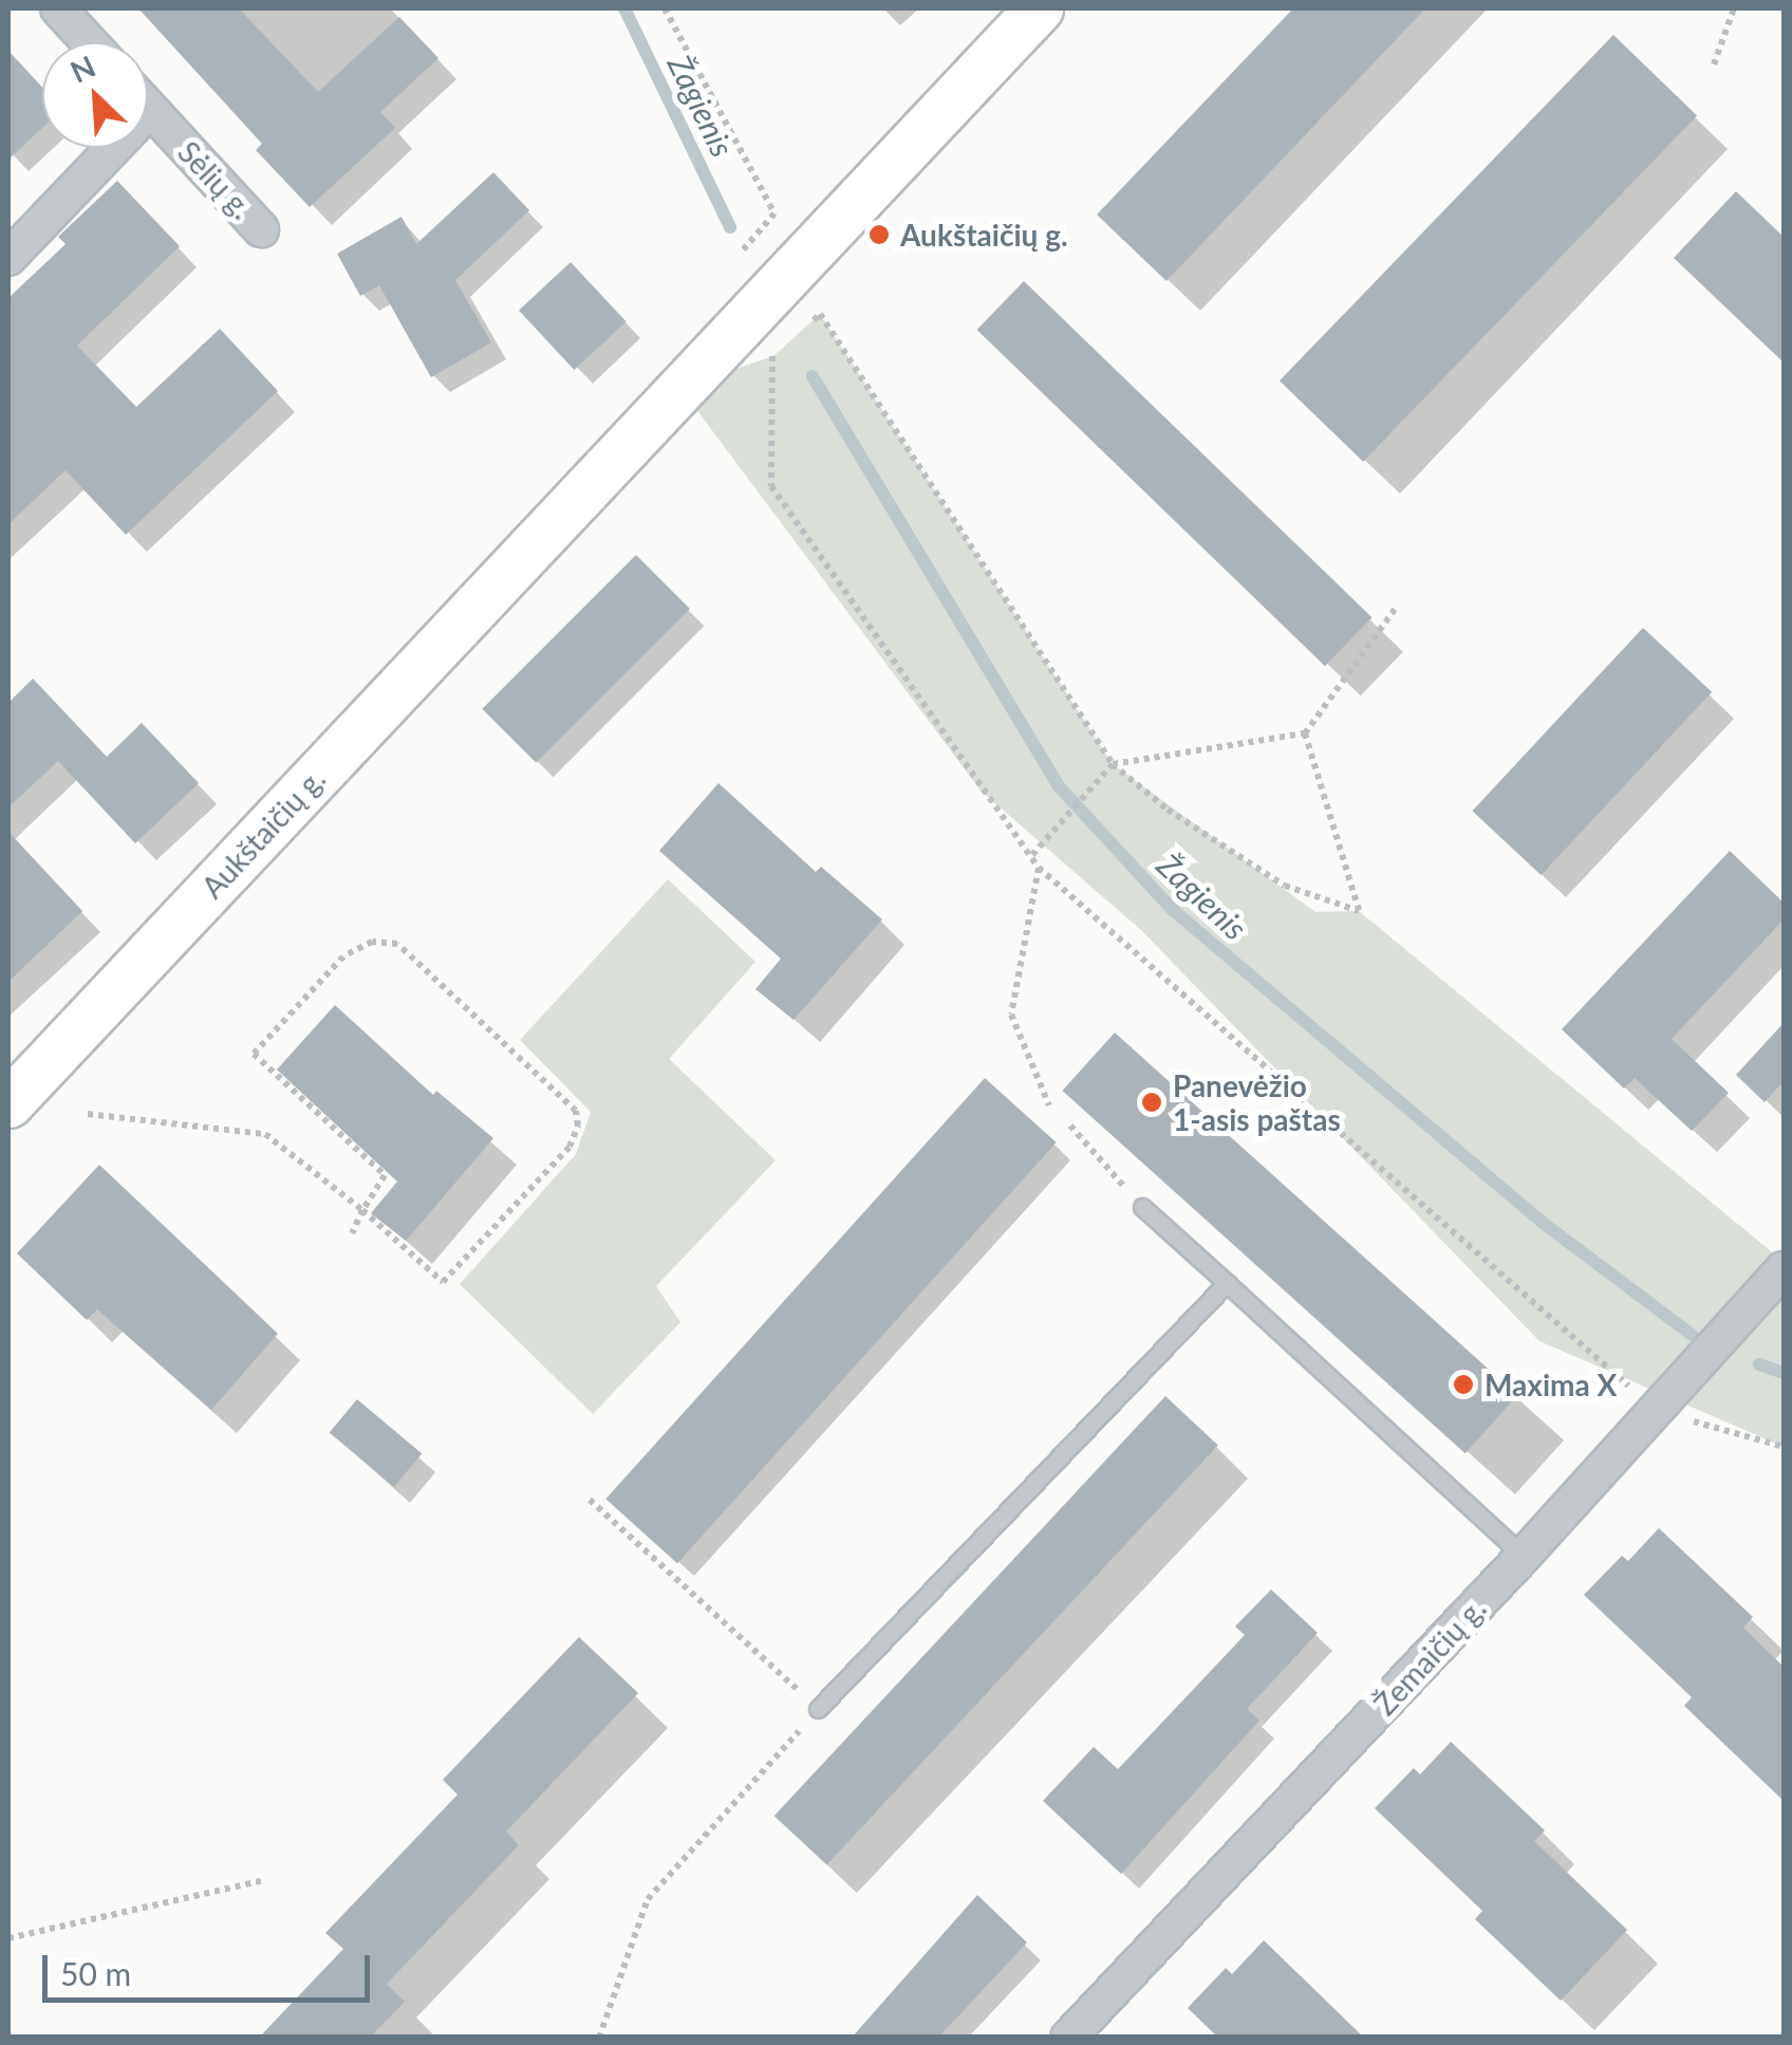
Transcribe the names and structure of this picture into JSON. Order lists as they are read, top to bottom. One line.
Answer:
{"streets":{"main road":["Aukštaičių g."],"street":["Sėlių g.","Žemaičių g."]},"water":["Žagienis"],"places":["Aukštaičių g.","Panevėžio 1-asis paštas","Maxima X"],"scale_bar":"50 m","north":"top left"}
